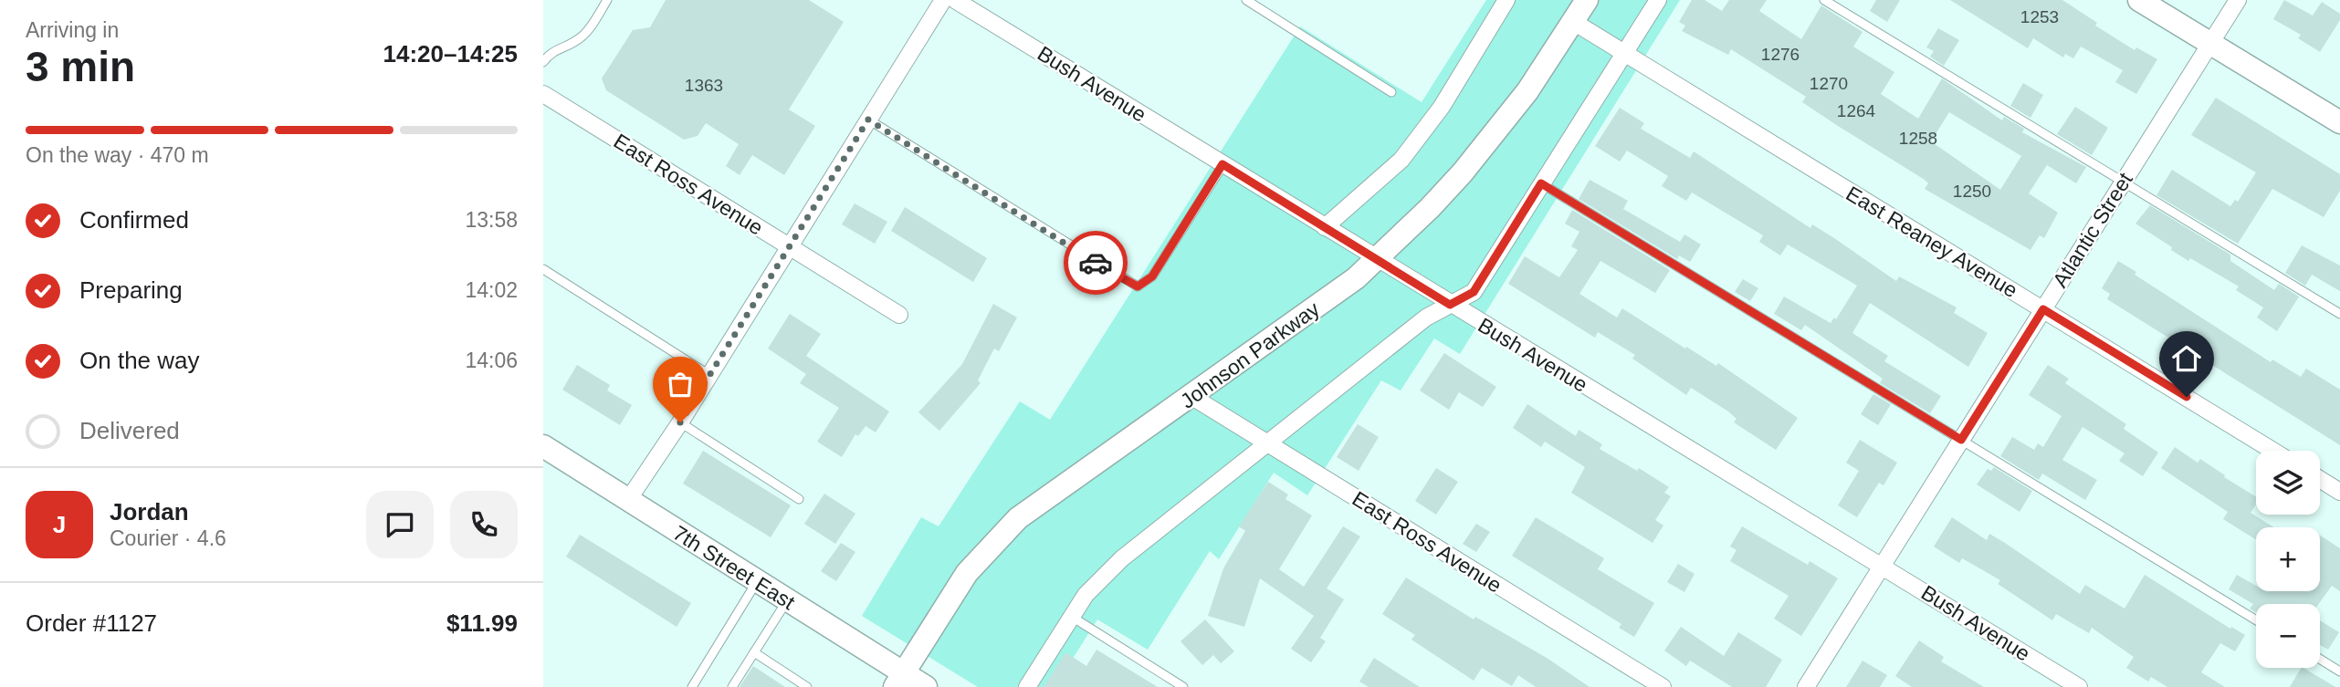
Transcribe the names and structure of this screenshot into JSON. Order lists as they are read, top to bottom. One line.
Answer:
{"streets":{"street":["Bush Avenue","East Ross Avenue","Atlantic Street","East Reaney Avenue","Johnson Parkway","7th Street East"]},"crossings":[["Bush Avenue","Atlantic Street"],["Bush Avenue","Johnson Parkway"],["East Ross Avenue","Johnson Parkway"],["Atlantic Street","East Reaney Avenue"],["East Reaney Avenue","Johnson Parkway"],["Johnson Parkway","7th Street East"]],"house_numbers":["1253","1276","1270","1363","1264","1258","1250"],"page":{"heading":["3 min","Arriving in","14:20–14:25"],"panel":["Jordan","Courier · 4.6","Order #1127","$11.99"],"bar":"On the way · 470 m","list":[["Confirmed","13:58"],["Preparing","14:02"],["On the way","14:06"],"Delivered"],"map_buttons":["+","−"],"round":"J"}}
